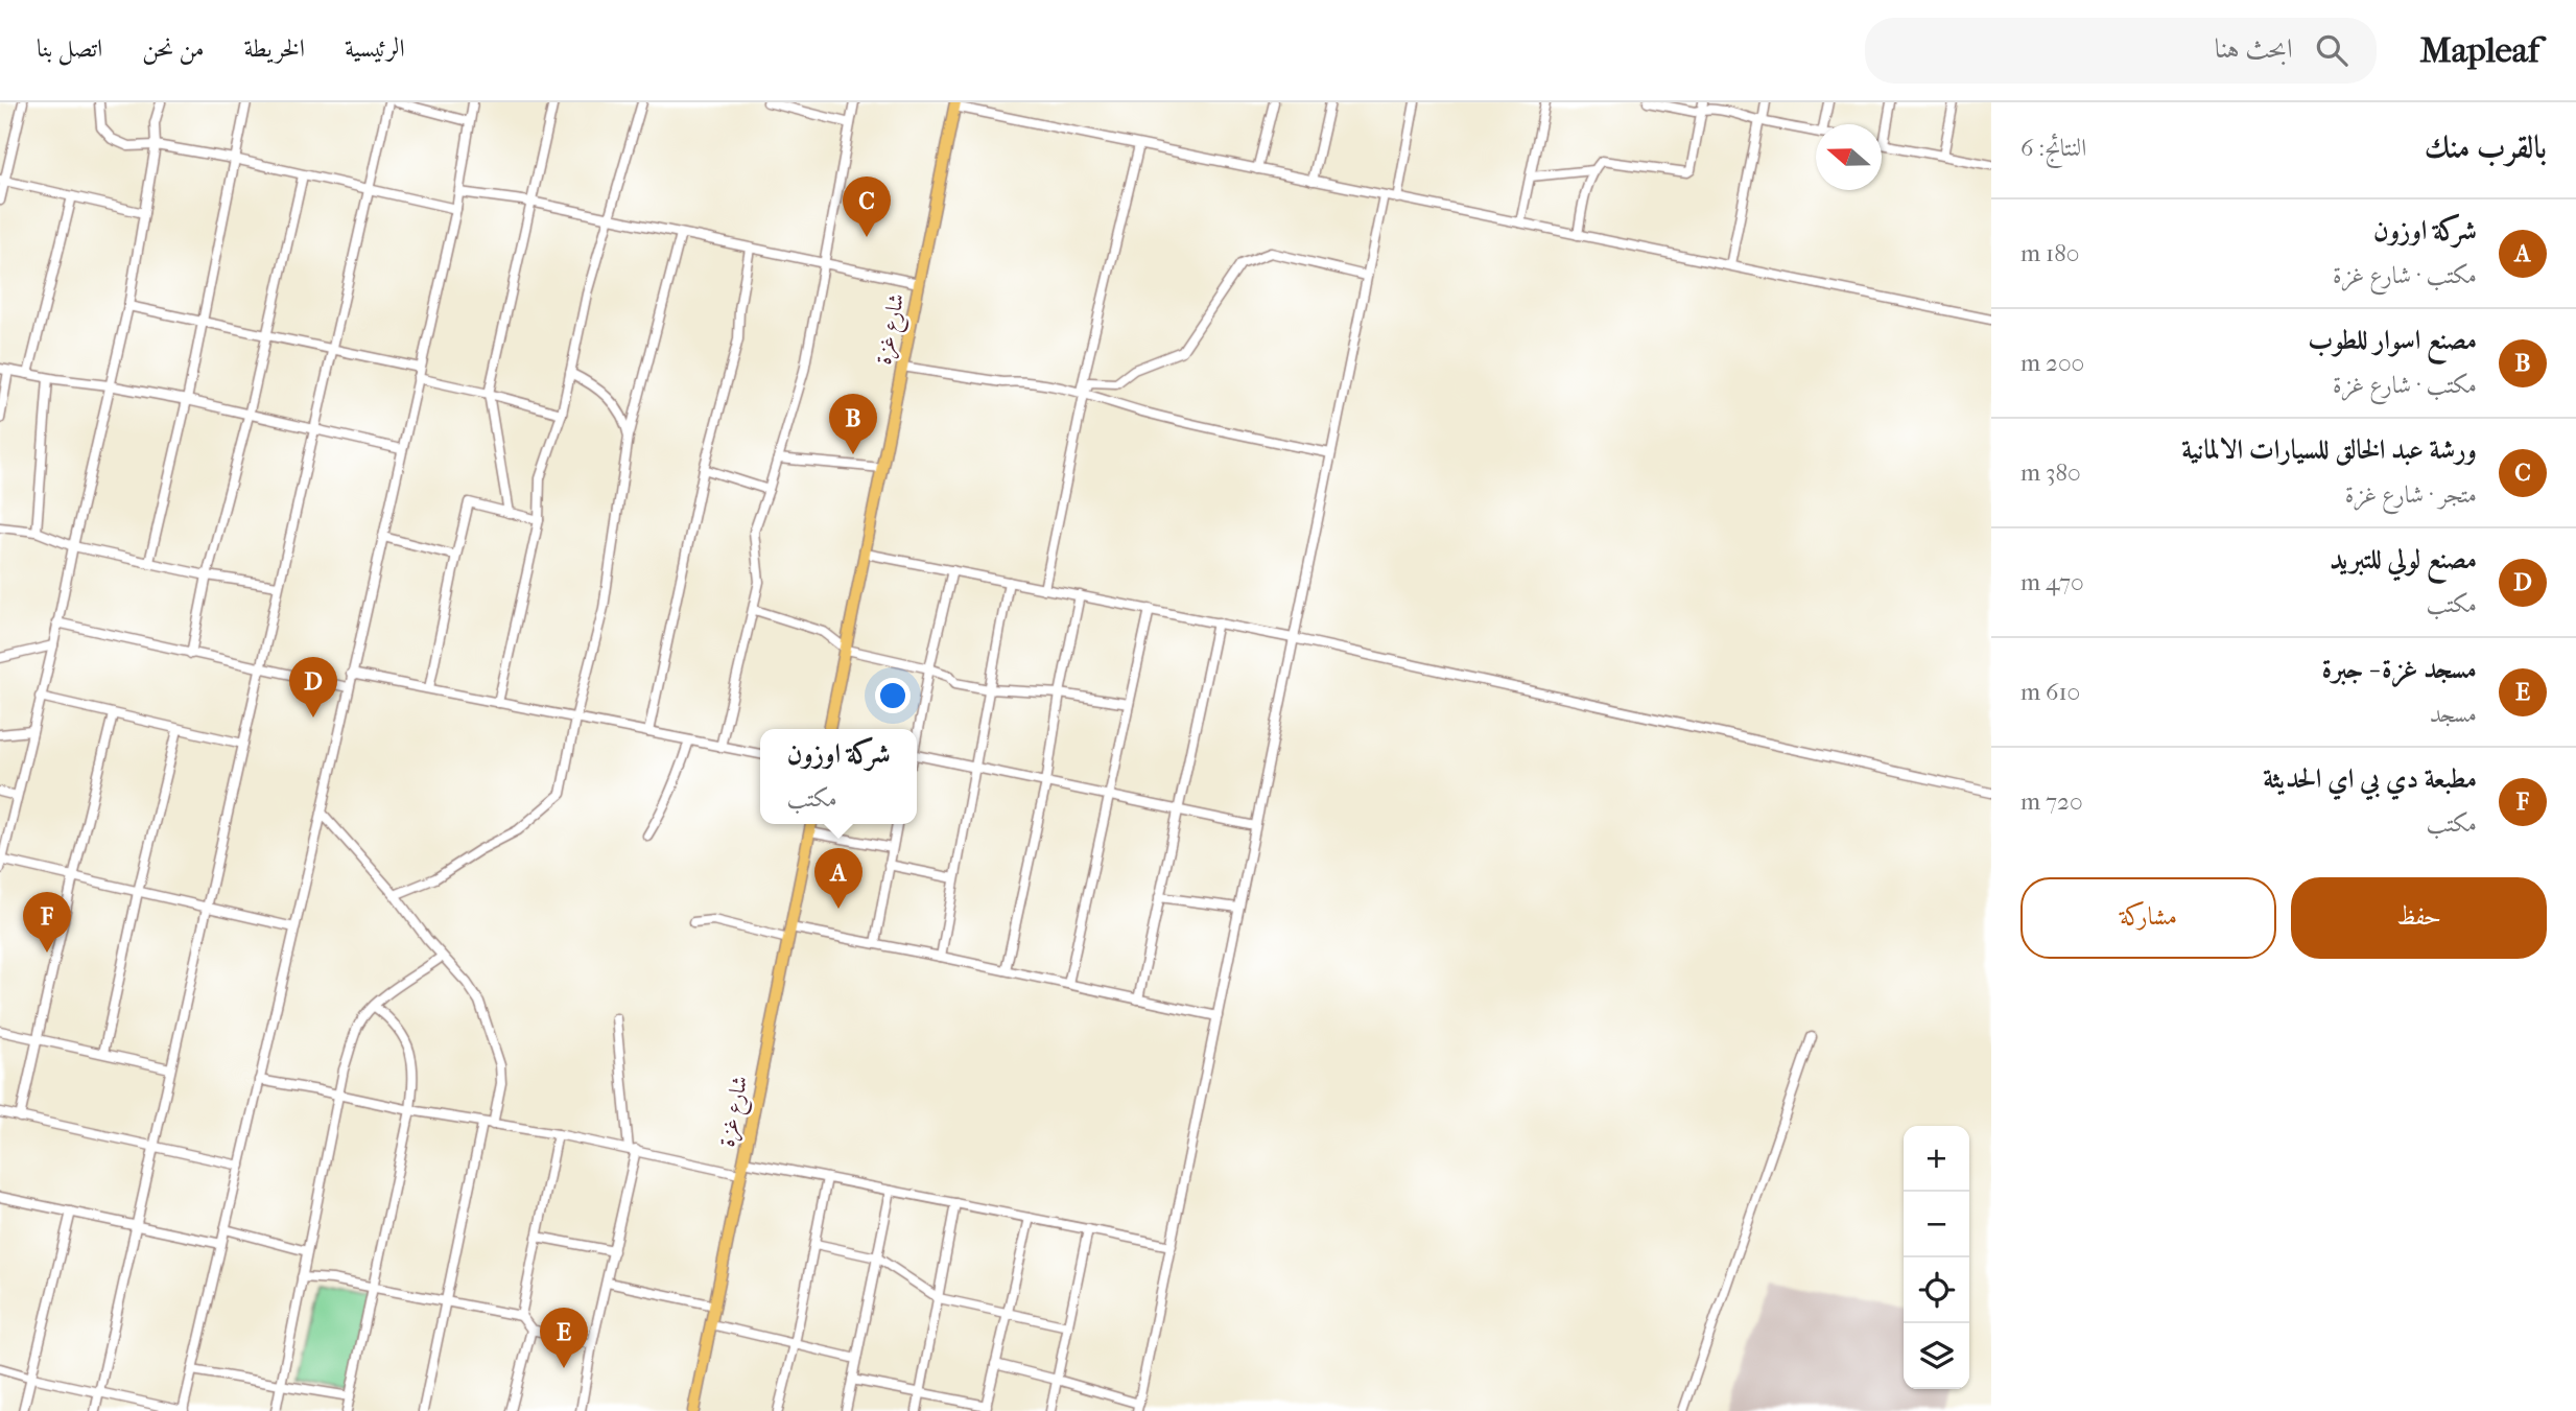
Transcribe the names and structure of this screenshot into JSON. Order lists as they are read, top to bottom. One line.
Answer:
{"streets":{"main road":["شارع غزة"]},"north":"left","page":{"header":"Mapleaf","search":"ابحث هنا","nav":["الرئيسية","الخريطة","من نحن","اتصل بنا"],"heading":["بالقرب منك","النتائج: 6"],"pins":["C","B","D","A","F","E"],"list":[{"mark":"A","name":"شركة اوزون","note":"مكتب · شارع غزة","value":"180 m"},{"mark":"B","name":"مصنع اسوار للطوب","note":"مكتب · شارع غزة","value":"200 m"},{"mark":"C","name":"ورشة عبد الخالق للسيارات الالمانية","note":"متجر · شارع غزة","value":"380 m"},{"mark":"D","name":"مصنع لولي للتبريد","note":"مكتب","value":"470 m"},{"mark":"E","name":"مسجد غزة - جبرة","note":"مسجد","value":"610 m"},{"mark":"F","name":"مطبعة دي بي اي الحديثة","note":"مكتب","value":"720 m"}],"popup":["شركة اوزون","مكتب"],"buttons":["حفظ","مشاركة"],"map_buttons":["+","−"]}}
